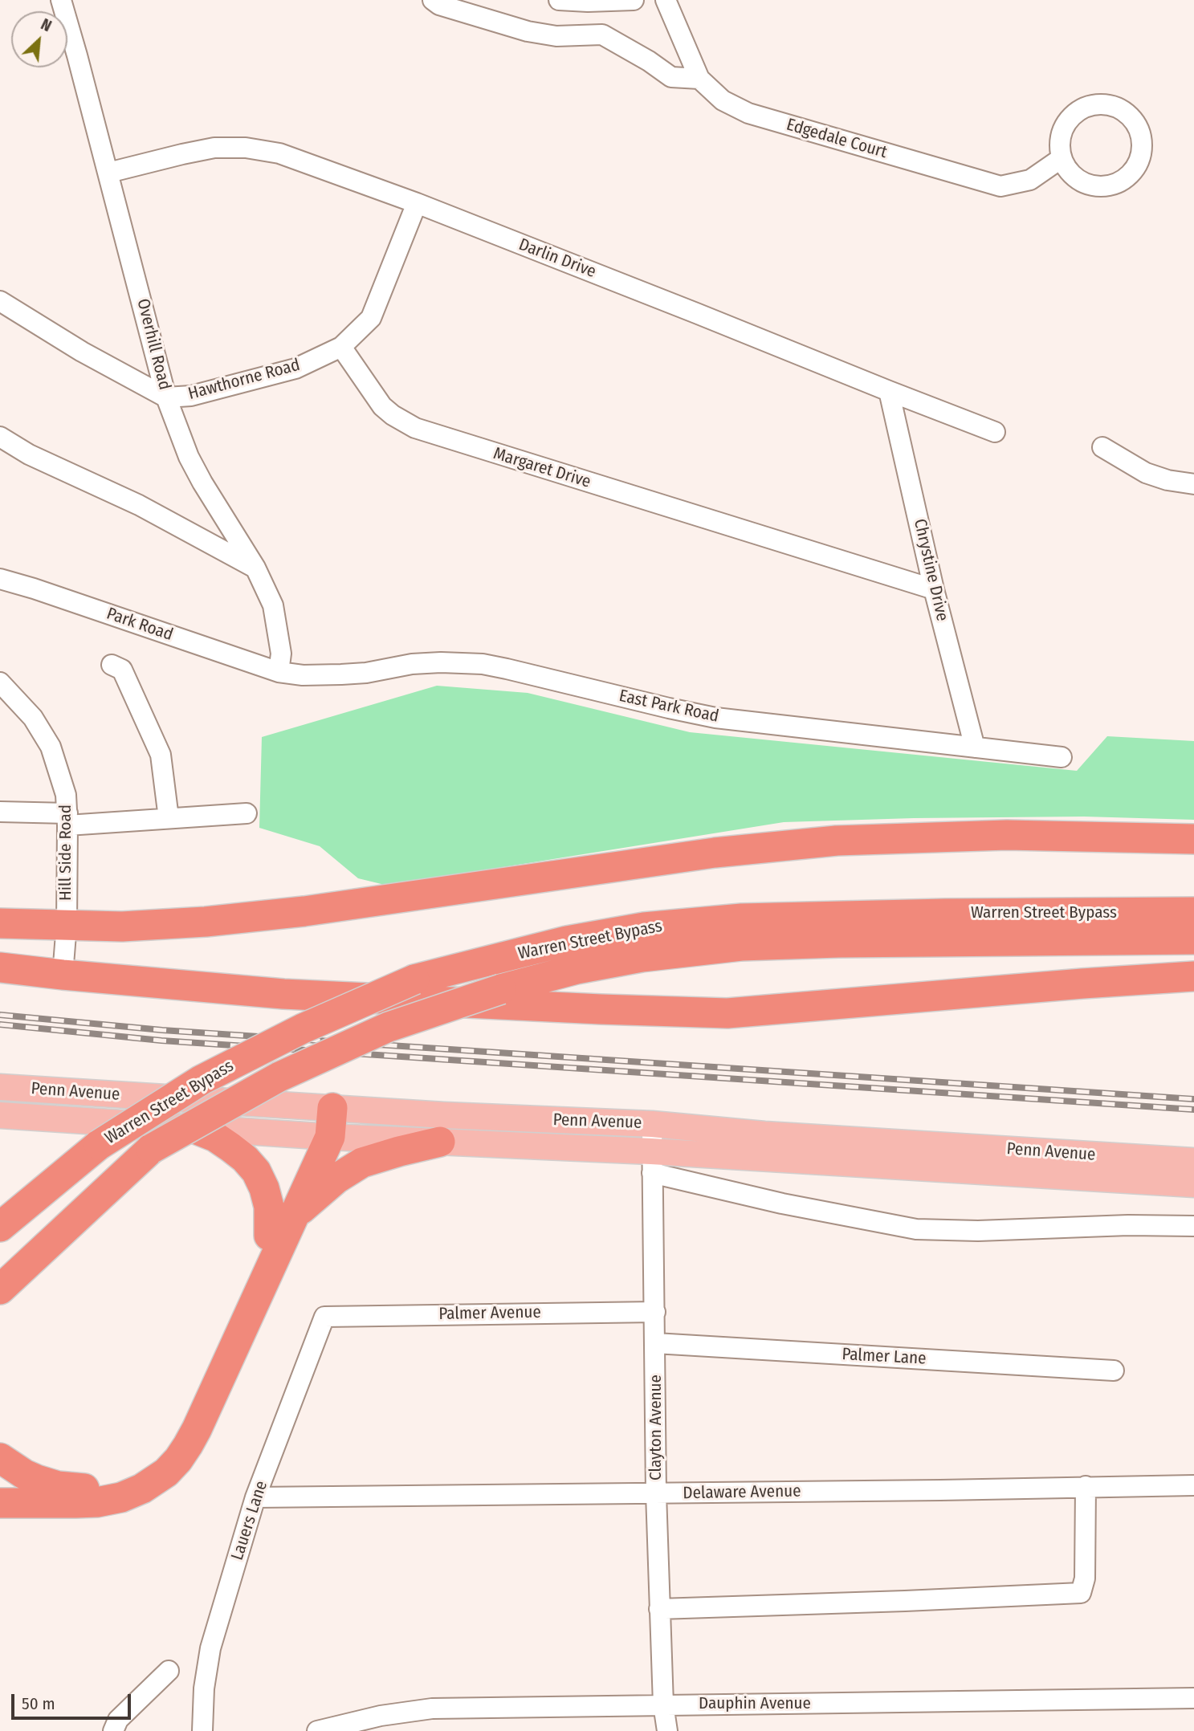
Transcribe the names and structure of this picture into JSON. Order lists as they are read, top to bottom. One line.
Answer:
{"streets":{"highway":["Warren Street Bypass"],"main road":["Penn Avenue"],"street":["Edgedale Court","Darlin Drive","Overhill Road","Hawthorne Road","Margaret Drive","Chrystine Drive","Park Road","East Park Road","Hill Side Road","Palmer Avenue","Palmer Lane","Clayton Avenue","Delaware Avenue","Lauers Lane","Dauphin Avenue"]},"crossings":[["Darlin Drive","Overhill Road"],["Darlin Drive","Chrystine Drive"],["Overhill Road","Hawthorne Road"],["Overhill Road","Park Road"],["Overhill Road","East Park Road"],["Hawthorne Road","Margaret Drive"],["Margaret Drive","Chrystine Drive"],["Chrystine Drive","East Park Road"],["Park Road","East Park Road"],["Penn Avenue","Clayton Avenue"],["Palmer Avenue","Clayton Avenue"],["Palmer Avenue","Lauers Lane"],["Palmer Lane","Clayton Avenue"],["Clayton Avenue","Delaware Avenue"],["Clayton Avenue","Dauphin Avenue"],["Delaware Avenue","Lauers Lane"]],"scale_bar":"50 m","north":"top right"}
